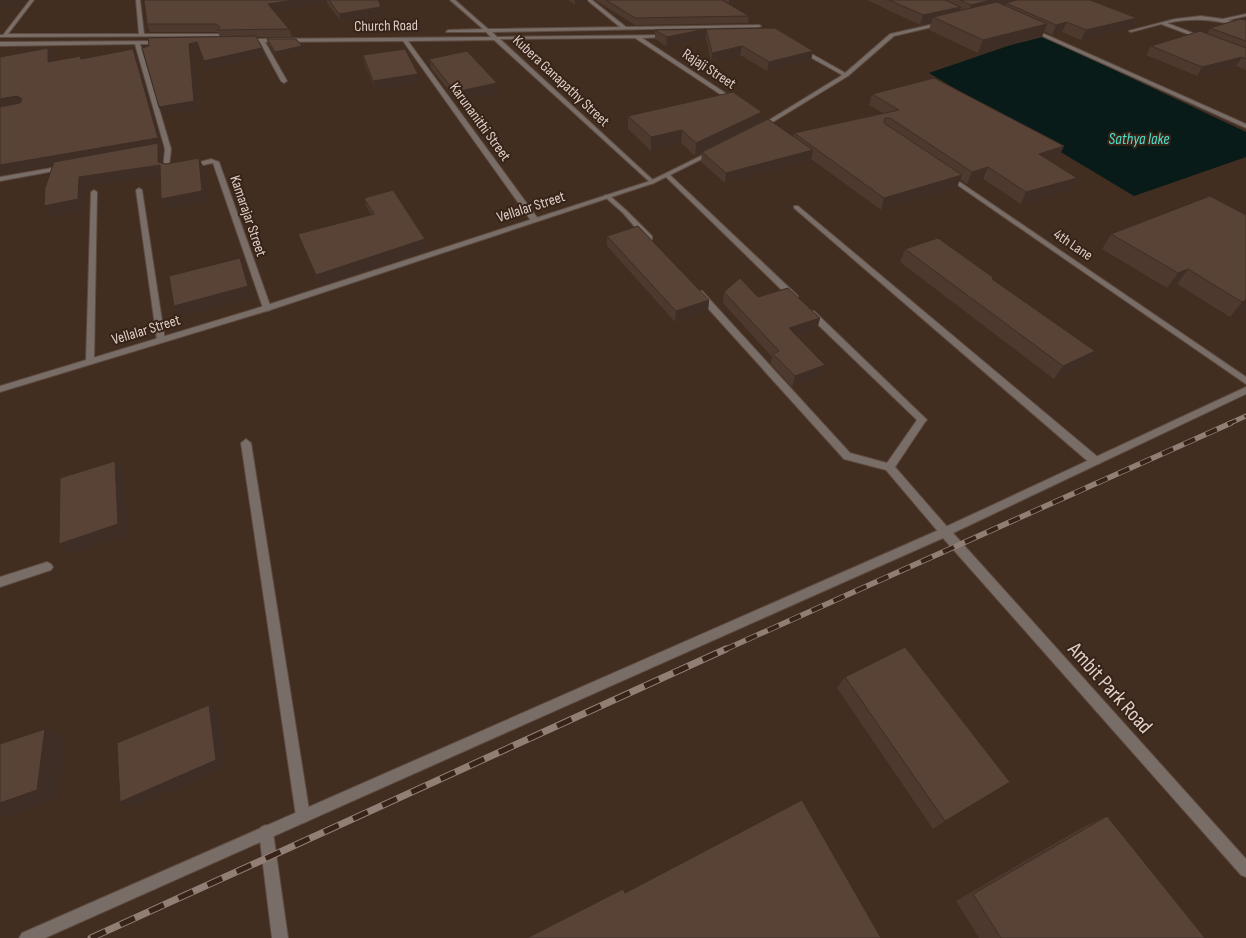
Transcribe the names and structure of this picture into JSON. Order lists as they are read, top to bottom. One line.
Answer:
{"streets":{"street":["Church Road","Rajaji Street","Kubera Ganapathy Street","Karunanithi Street","Vellalar Street","Kamarajar Street","4th Lane","Ambit Park Road"]},"crossings":[["Church Road","Rajaji Street"],["Church Road","Kubera Ganapathy Street"],["Church Road","Karunanithi Street"],["Kubera Ganapathy Street","Vellalar Street"],["Karunanithi Street","Vellalar Street"],["Vellalar Street","Kamarajar Street"]],"water":["Sathya lake"]}
